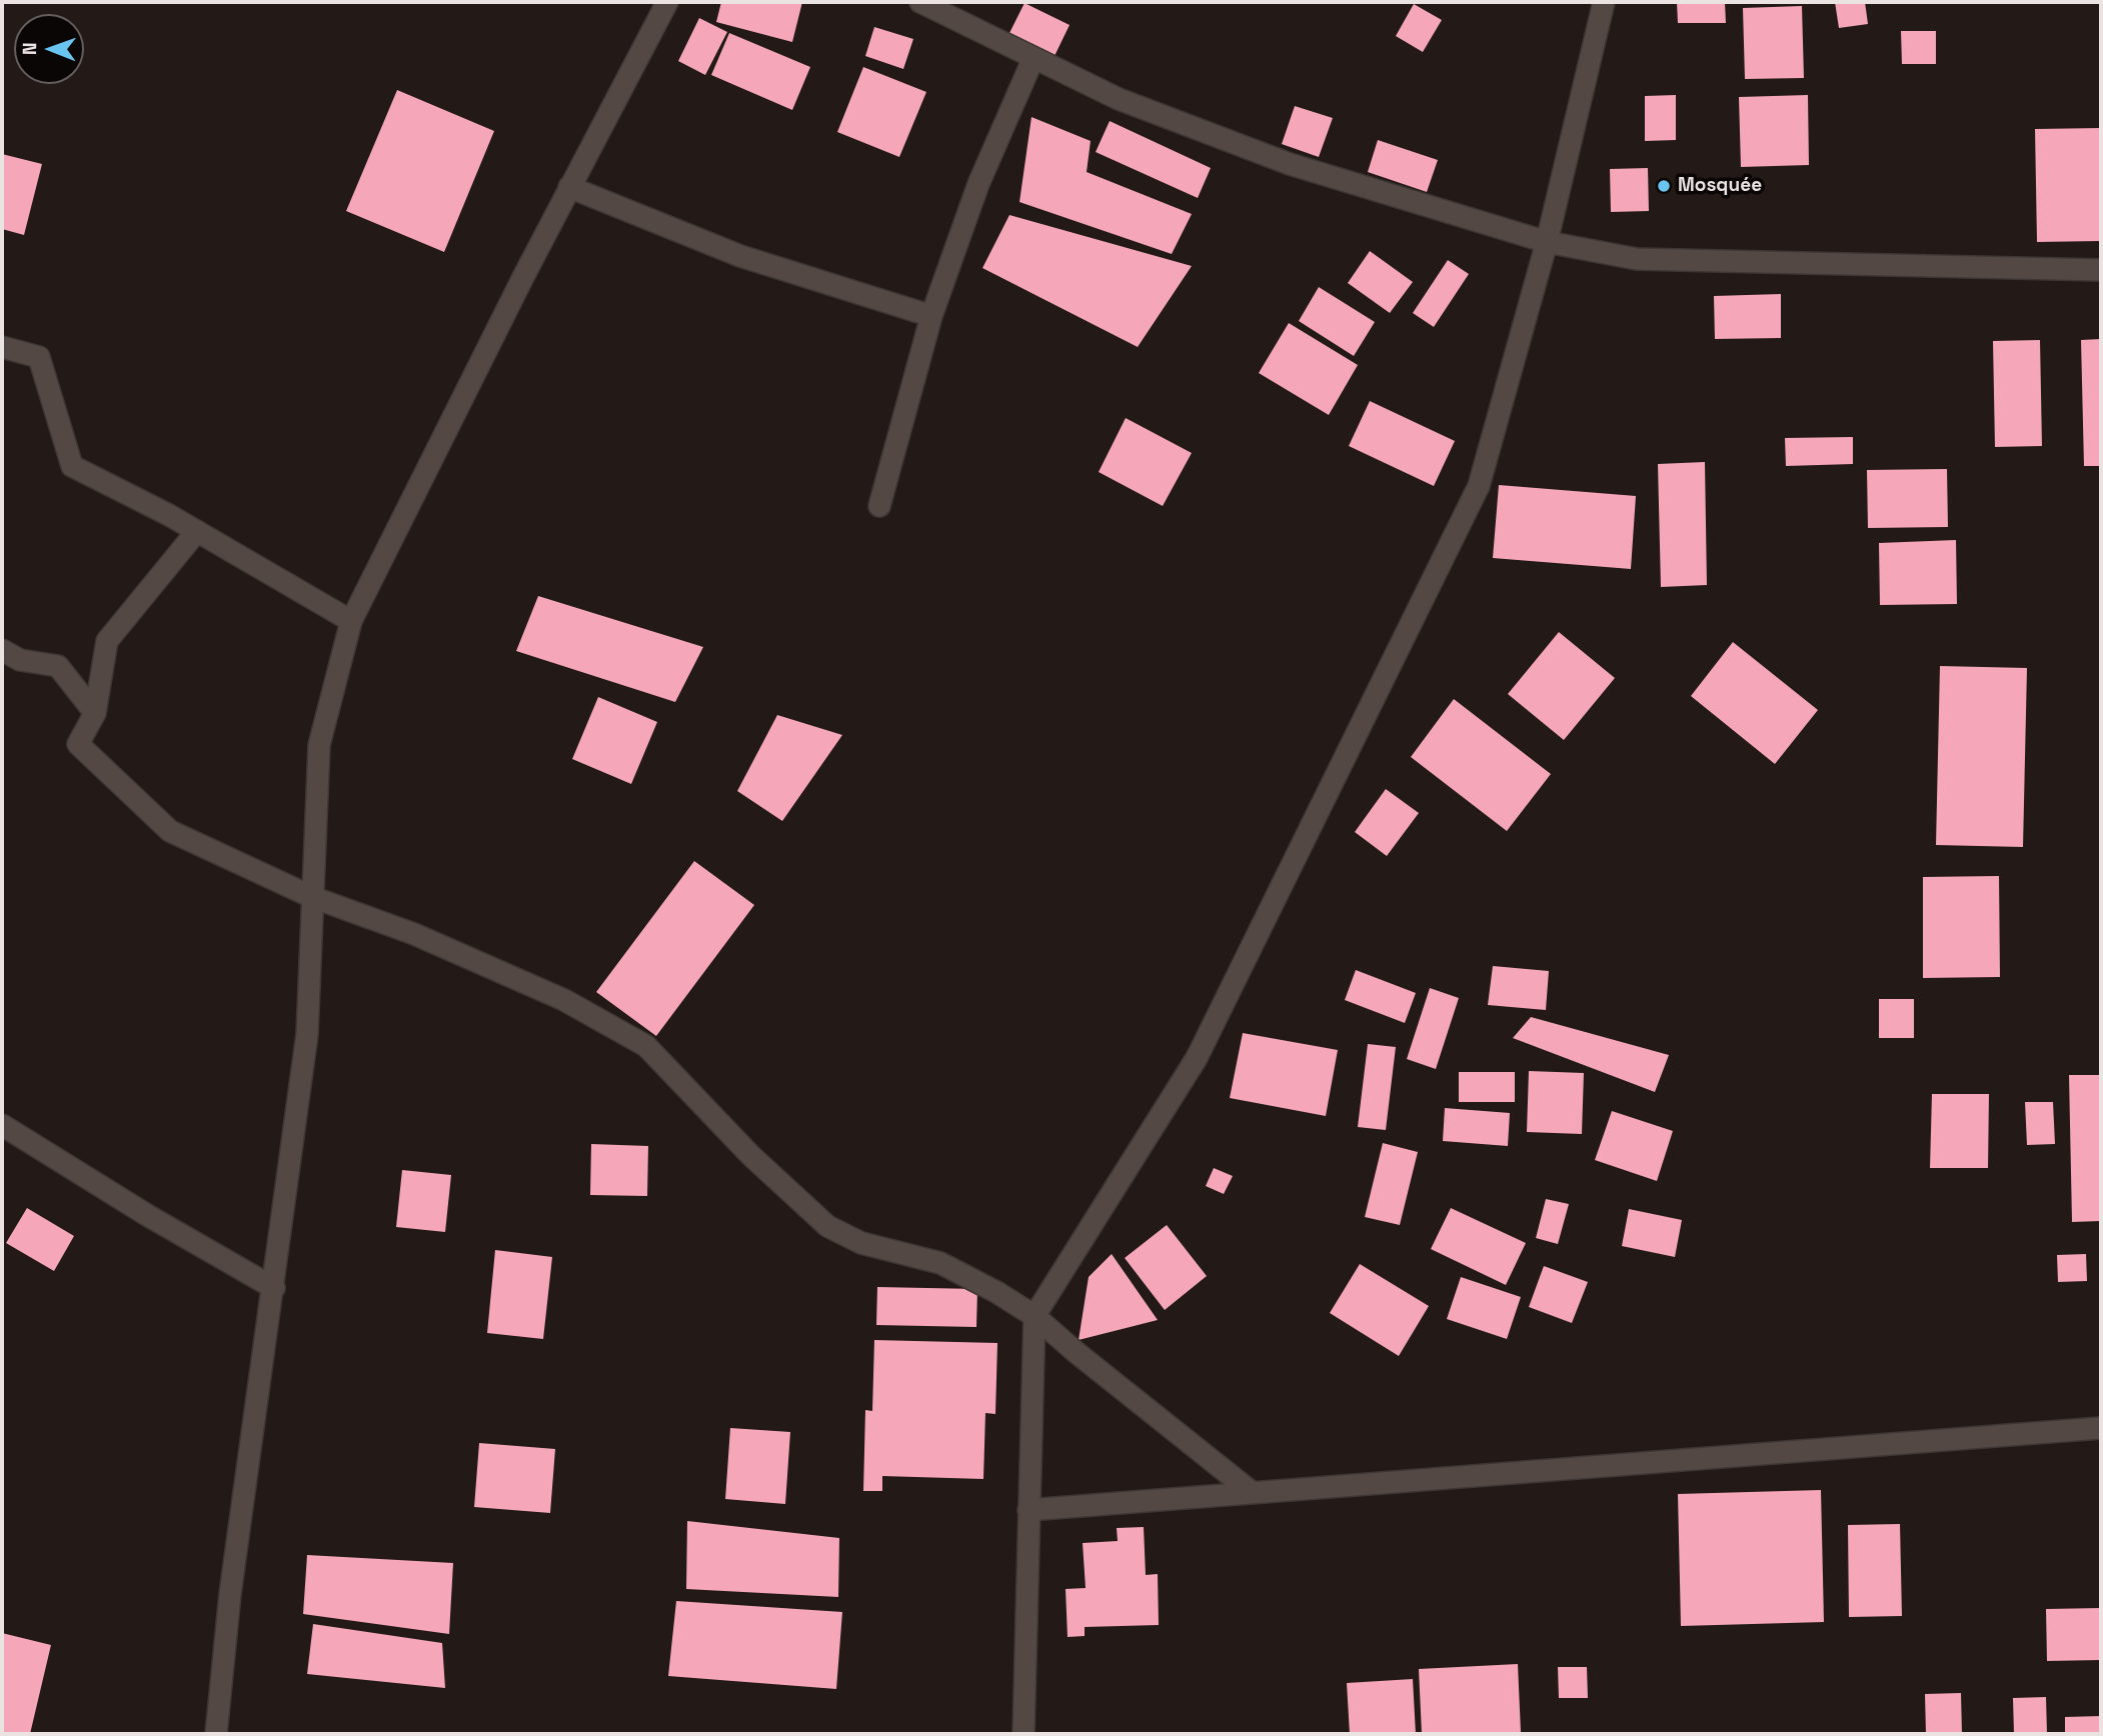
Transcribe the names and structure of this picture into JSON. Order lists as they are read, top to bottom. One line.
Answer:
{"places":["Mosquée"],"north":"left"}
